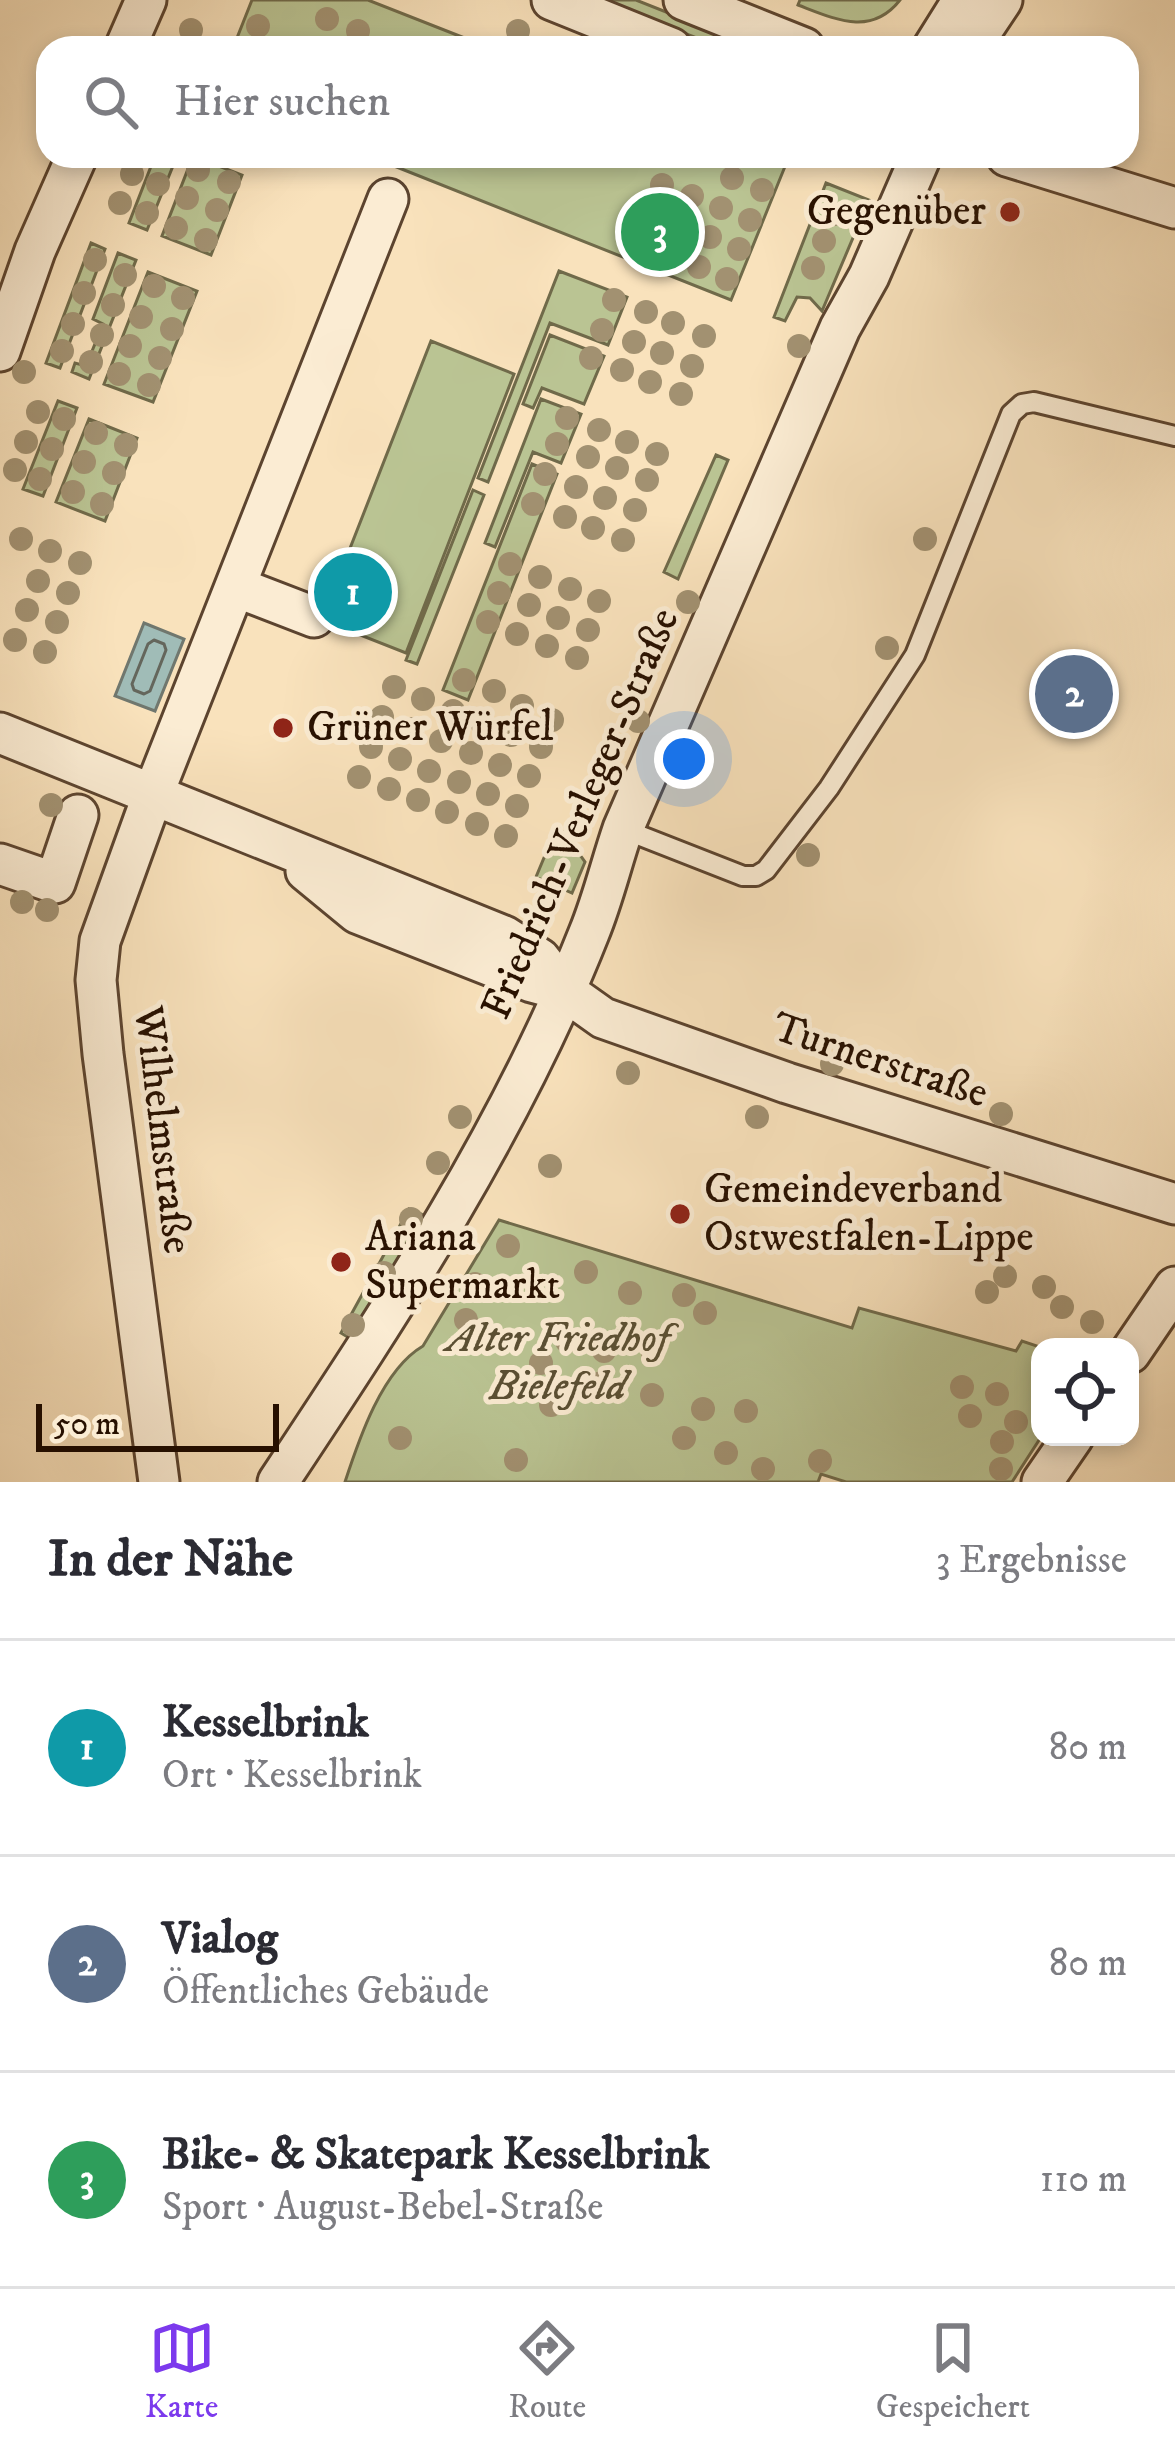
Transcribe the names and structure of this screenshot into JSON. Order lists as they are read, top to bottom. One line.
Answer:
{"streets":{"street":["Friedrich-Verleger-Straße","Turnerstraße","Wilhelmstraße"]},"crossings":[["Friedrich-Verleger-Straße","Turnerstraße"],["Turnerstraße","Wilhelmstraße"]],"parks":["Alter Friedhof Bielefeld"],"places":["Gegenüber","Grüner Würfel","Gemeindeverband Ostwestfalen-Lippe","Ariana Supermarkt"],"scale_bar":"50 m","page":{"search":"Hier suchen","pins":["3","1","2"],"scale":"50 m","heading":["In der Nähe","3 Ergebnisse"],"list":[{"mark":"1","name":"Kesselbrink","note":"Ort · Kesselbrink","value":"80 m"},{"mark":"2","name":"Vialog","note":"Öffentliches Gebäude","value":"80 m"},{"mark":"3","name":"Bike- & Skatepark Kesselbrink","note":"Sport · August-Bebel-Straße","value":"110 m"}],"nav":["Karte","Route","Gespeichert"]}}
